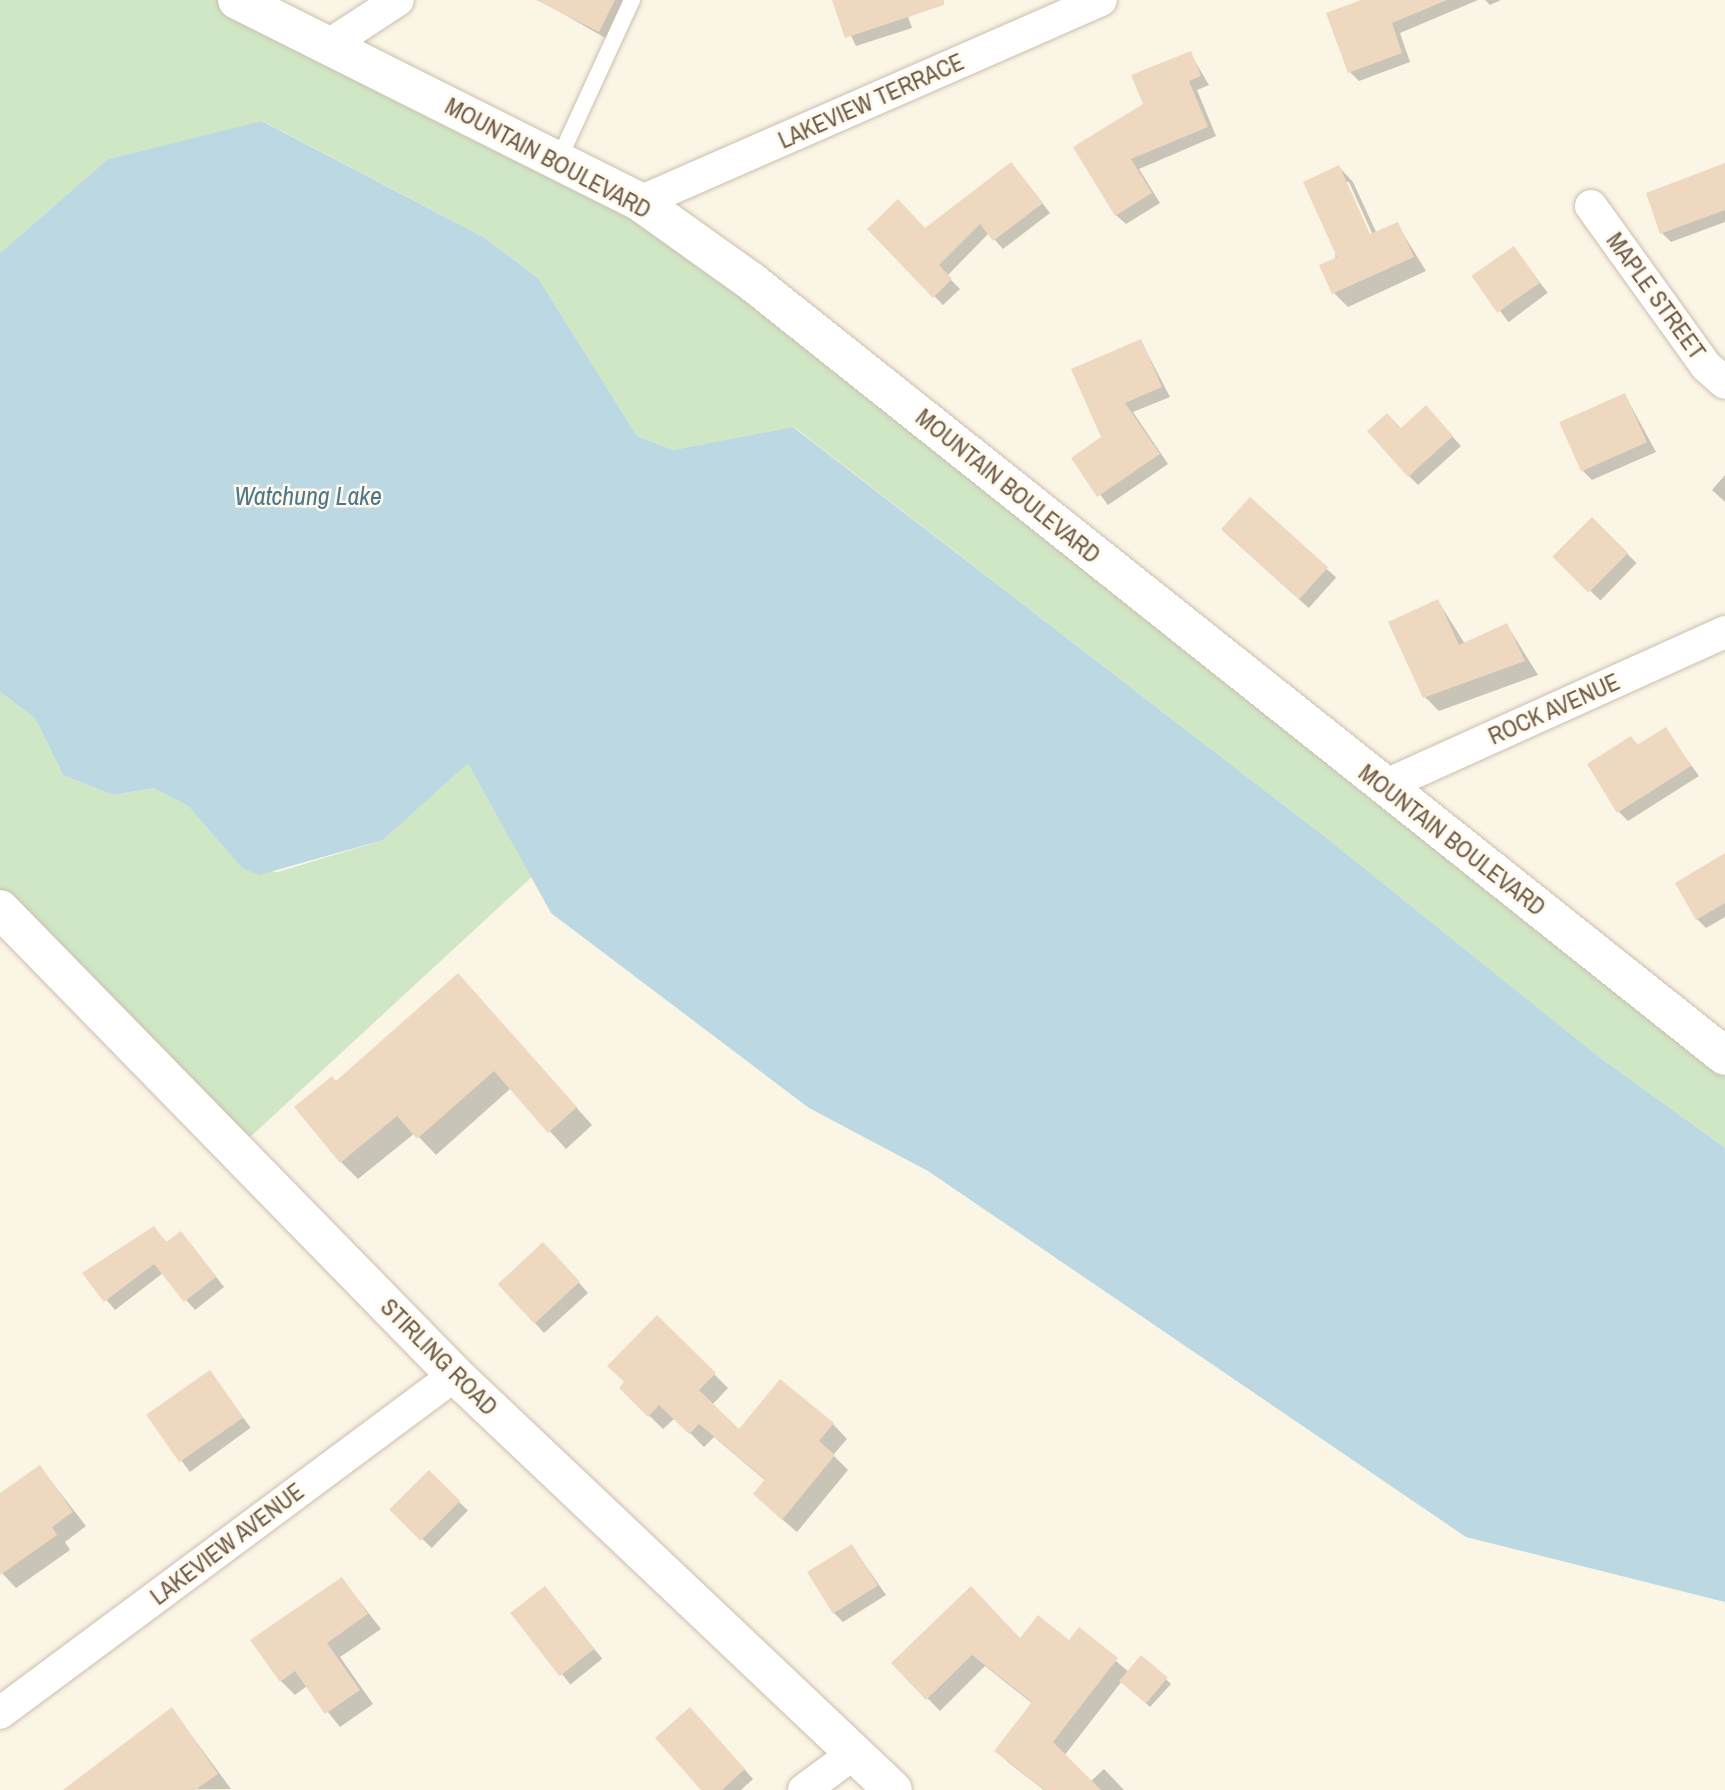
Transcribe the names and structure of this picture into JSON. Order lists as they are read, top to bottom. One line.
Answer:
{"streets":{"street":["LAKEVIEW TERRACE","MOUNTAIN BOULEVARD","MAPLE STREET","ROCK AVENUE","STIRLING ROAD","LAKEVIEW AVENUE"]},"crossings":[["LAKEVIEW TERRACE","MOUNTAIN BOULEVARD"],["MOUNTAIN BOULEVARD","ROCK AVENUE"],["STIRLING ROAD","LAKEVIEW AVENUE"]],"water":["Watchung Lake"]}
